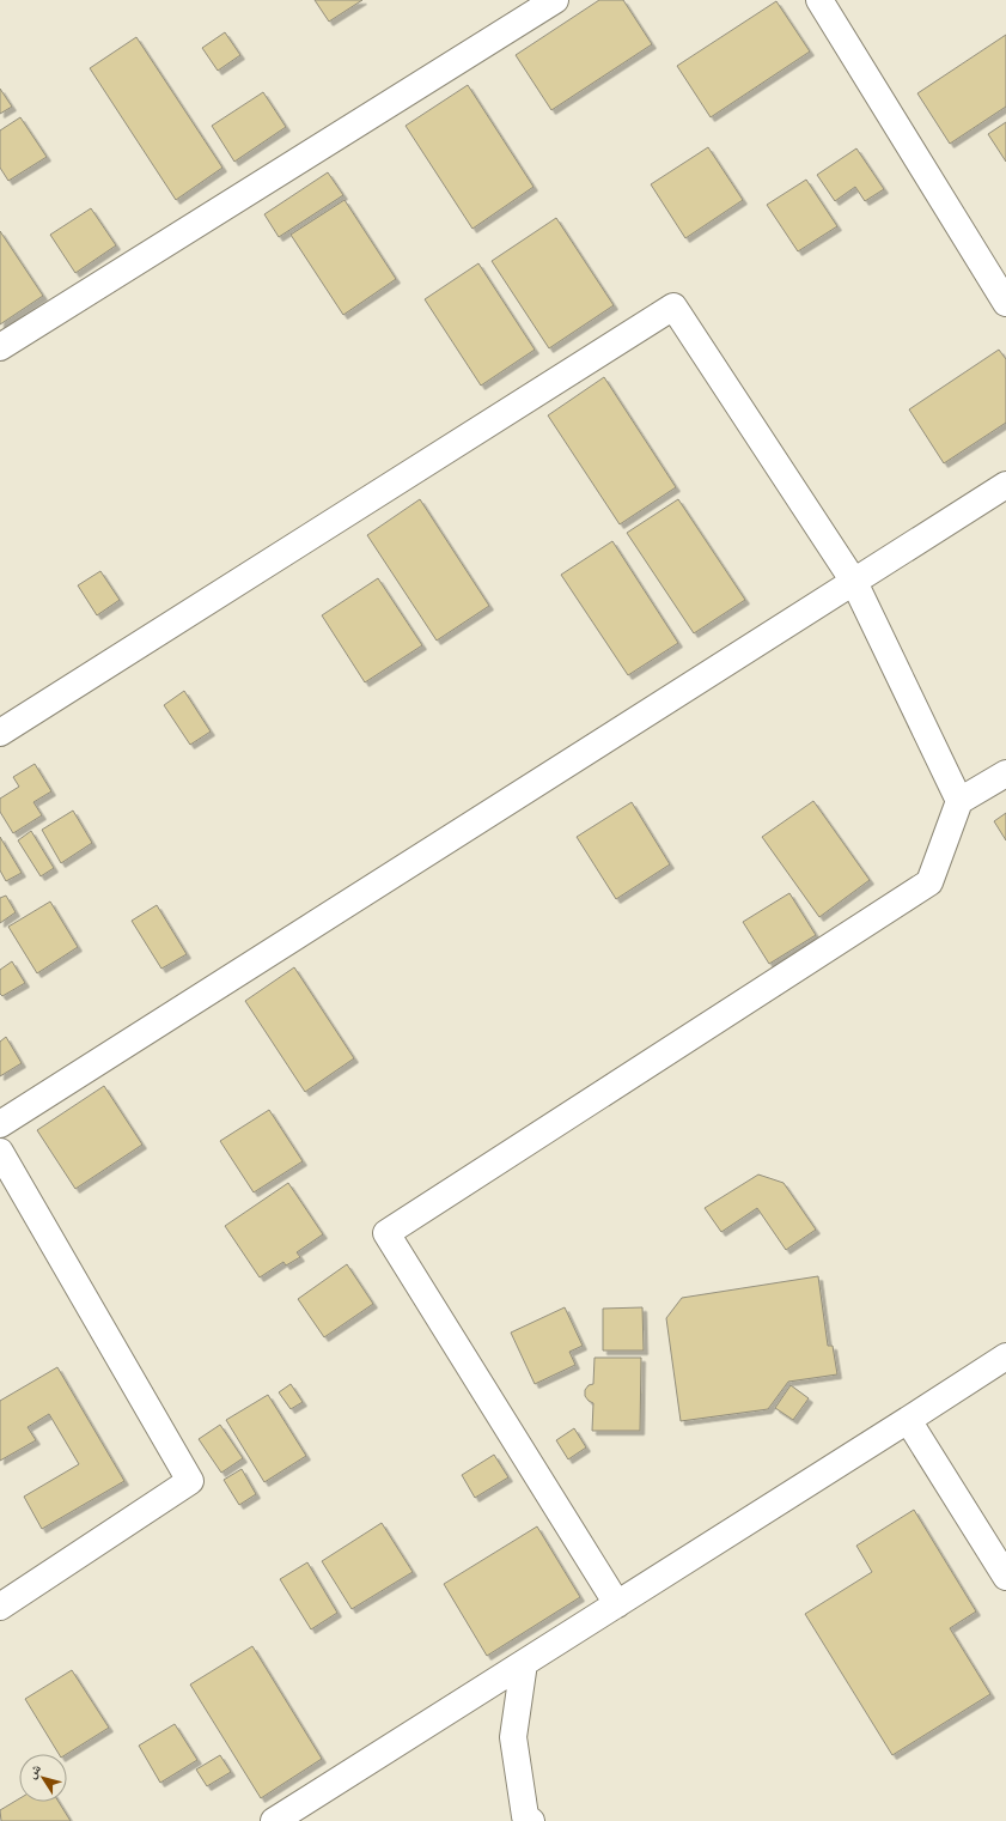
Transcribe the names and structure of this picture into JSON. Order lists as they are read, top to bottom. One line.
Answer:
{"north":"top left"}
